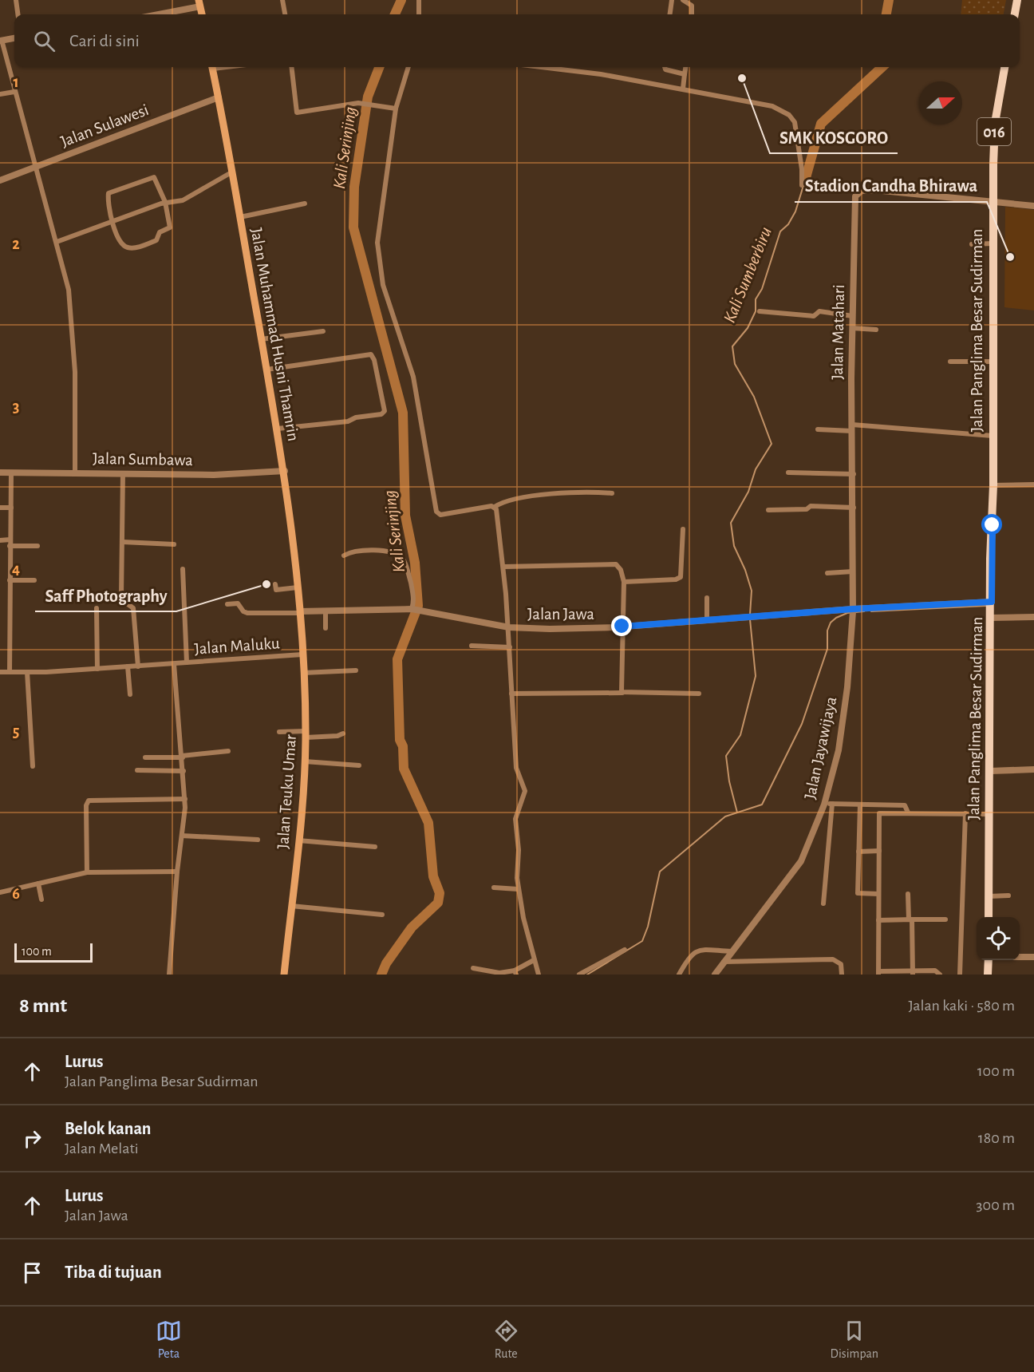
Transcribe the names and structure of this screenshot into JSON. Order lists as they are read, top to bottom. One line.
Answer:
{"streets":{"main road":["016","Jalan Panglima Besar Sudirman","Jalan Muhammad Husni Thamrin","Jalan Teuku Umar"],"street":["Jalan Sulawesi","Jalan Matahari","Jalan Sumbawa","Jalan Jawa","Jalan Maluku","Jalan Jayawijaya"]},"crossings":[["Jalan Sulawesi","Jalan Muhammad Husni Thamrin"],["016","Jalan Panglima Besar Sudirman"],["Jalan Panglima Besar Sudirman","Jalan Jawa"],["Jalan Matahari","Jalan Jawa"],["Jalan Matahari","Jalan Jayawijaya"],["Jalan Muhammad Husni Thamrin","Jalan Sumbawa"],["Jalan Muhammad Husni Thamrin","Jalan Jawa"],["Jalan Muhammad Husni Thamrin","Jalan Teuku Umar"],["Jalan Jawa","Jalan Jayawijaya"],["Jalan Jawa","Jalan Teuku Umar"],["Jalan Maluku","Jalan Teuku Umar"]],"water":["Kali Serinjing","Kali Sumberbiru"],"places":["SMK KOSGORO","Stadion Candha Bhirawa","Saff Photography"],"scale_bar":"100 m","north":"right","page":{"search":"Cari di sini","scale":"100 m","heading":["8 mnt","Jalan kaki · 580 m"],"list":[["Lurus","Jalan Panglima Besar Sudirman","100 m"],["Belok kanan","Jalan Melati","180 m"],["Lurus","Jalan Jawa","300 m"],"Tiba di tujuan"],"nav":["Peta","Rute","Disimpan"]},"grid":{"rows":["1","2","3","4","5","6"]}}
